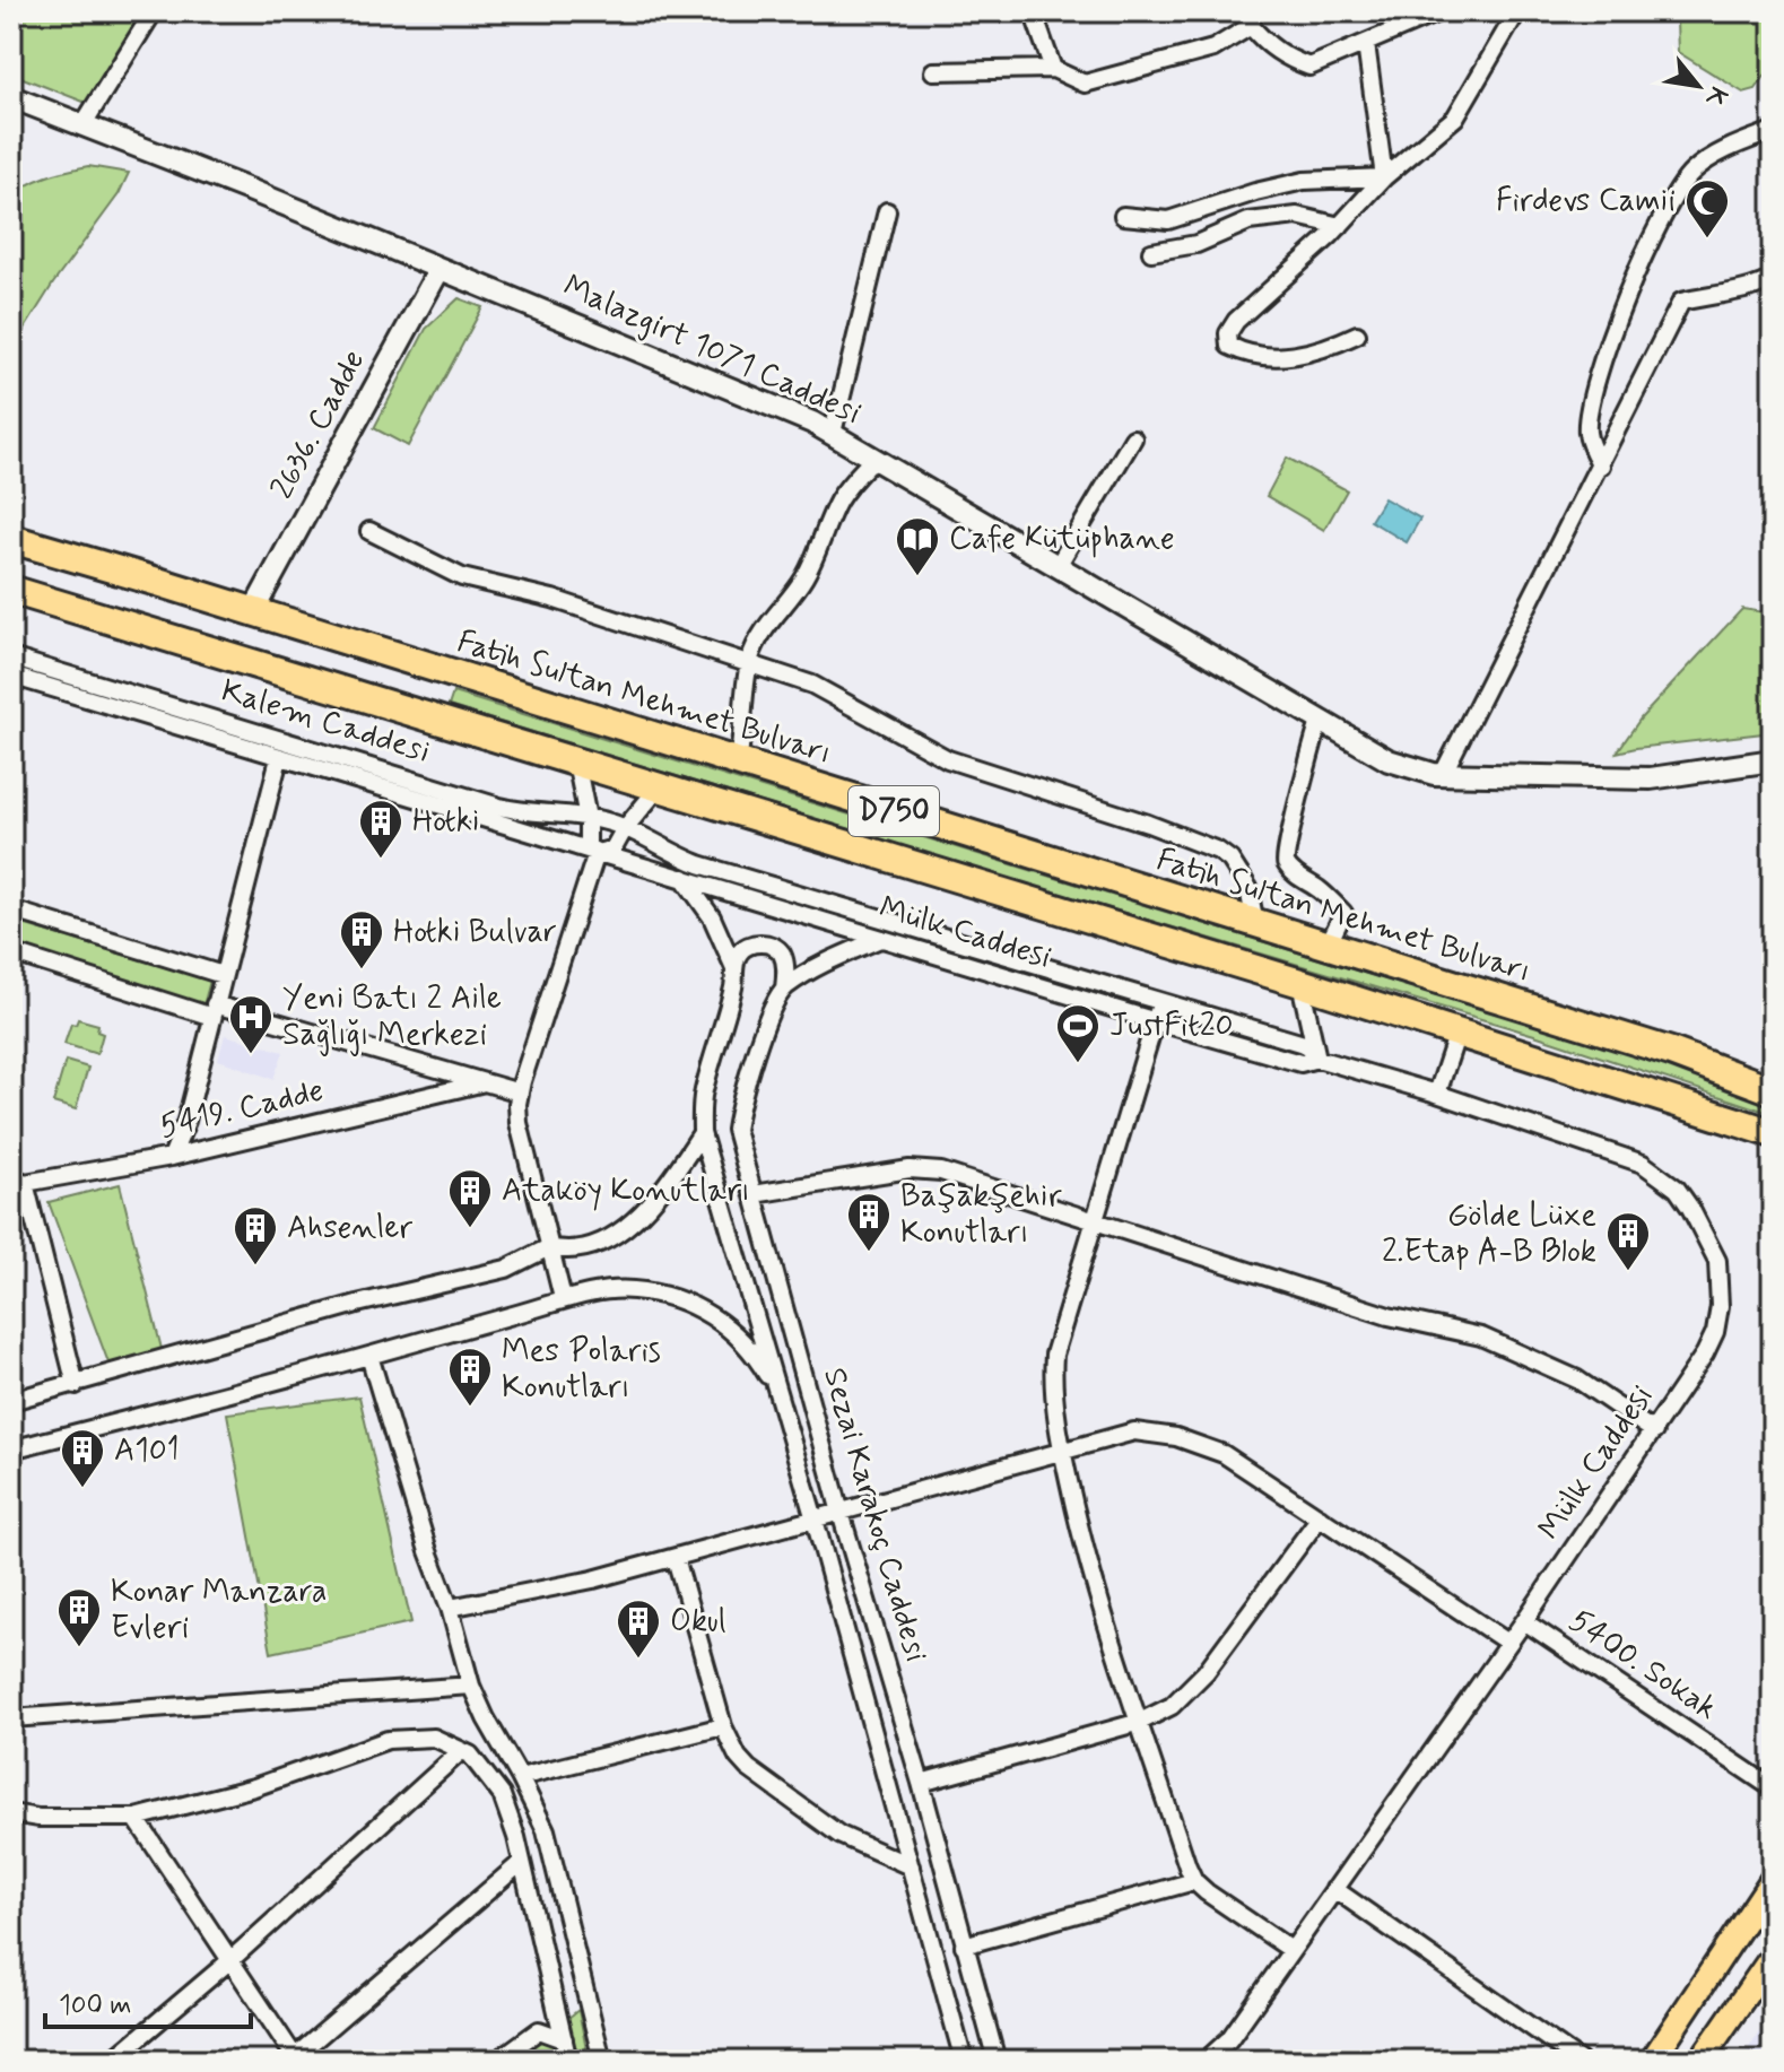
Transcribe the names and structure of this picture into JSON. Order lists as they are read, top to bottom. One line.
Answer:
{"streets":{"highway":["Fatih Sultan Mehmet Bulvarı","D750"],"street":["Malazgirt 1071 Caddesi","2636. Cadde","Kalem Caddesi","Mülk Caddesi","5419. Cadde","Sezai Karakoç Caddesi","5400. Sokak"]},"crossings":[["Malazgirt 1071 Caddesi","2636. Cadde"],["2636. Cadde","Fatih Sultan Mehmet Bulvarı"],["Kalem Caddesi","Mülk Caddesi"],["Mülk Caddesi","5400. Sokak"]],"places":{"mosque":["Firdevs Camii"],"library":["Cafe Kütüphane"],"building":["Hotki","Hotki Bulvar","Ataköy Konutları","Başakşehir Konutları","Ahsenler","Gölde Lüxe 2.Etap A-B Blok","Mes Polaris Konutları","A101","Konar Manzara Evleri","Okul"],"hospital":["Yeni Batı 2 Aile Sağlığı Merkezi"],"sports":["JustFit20"]},"scale_bar":"100 m","north":"bottom right"}
